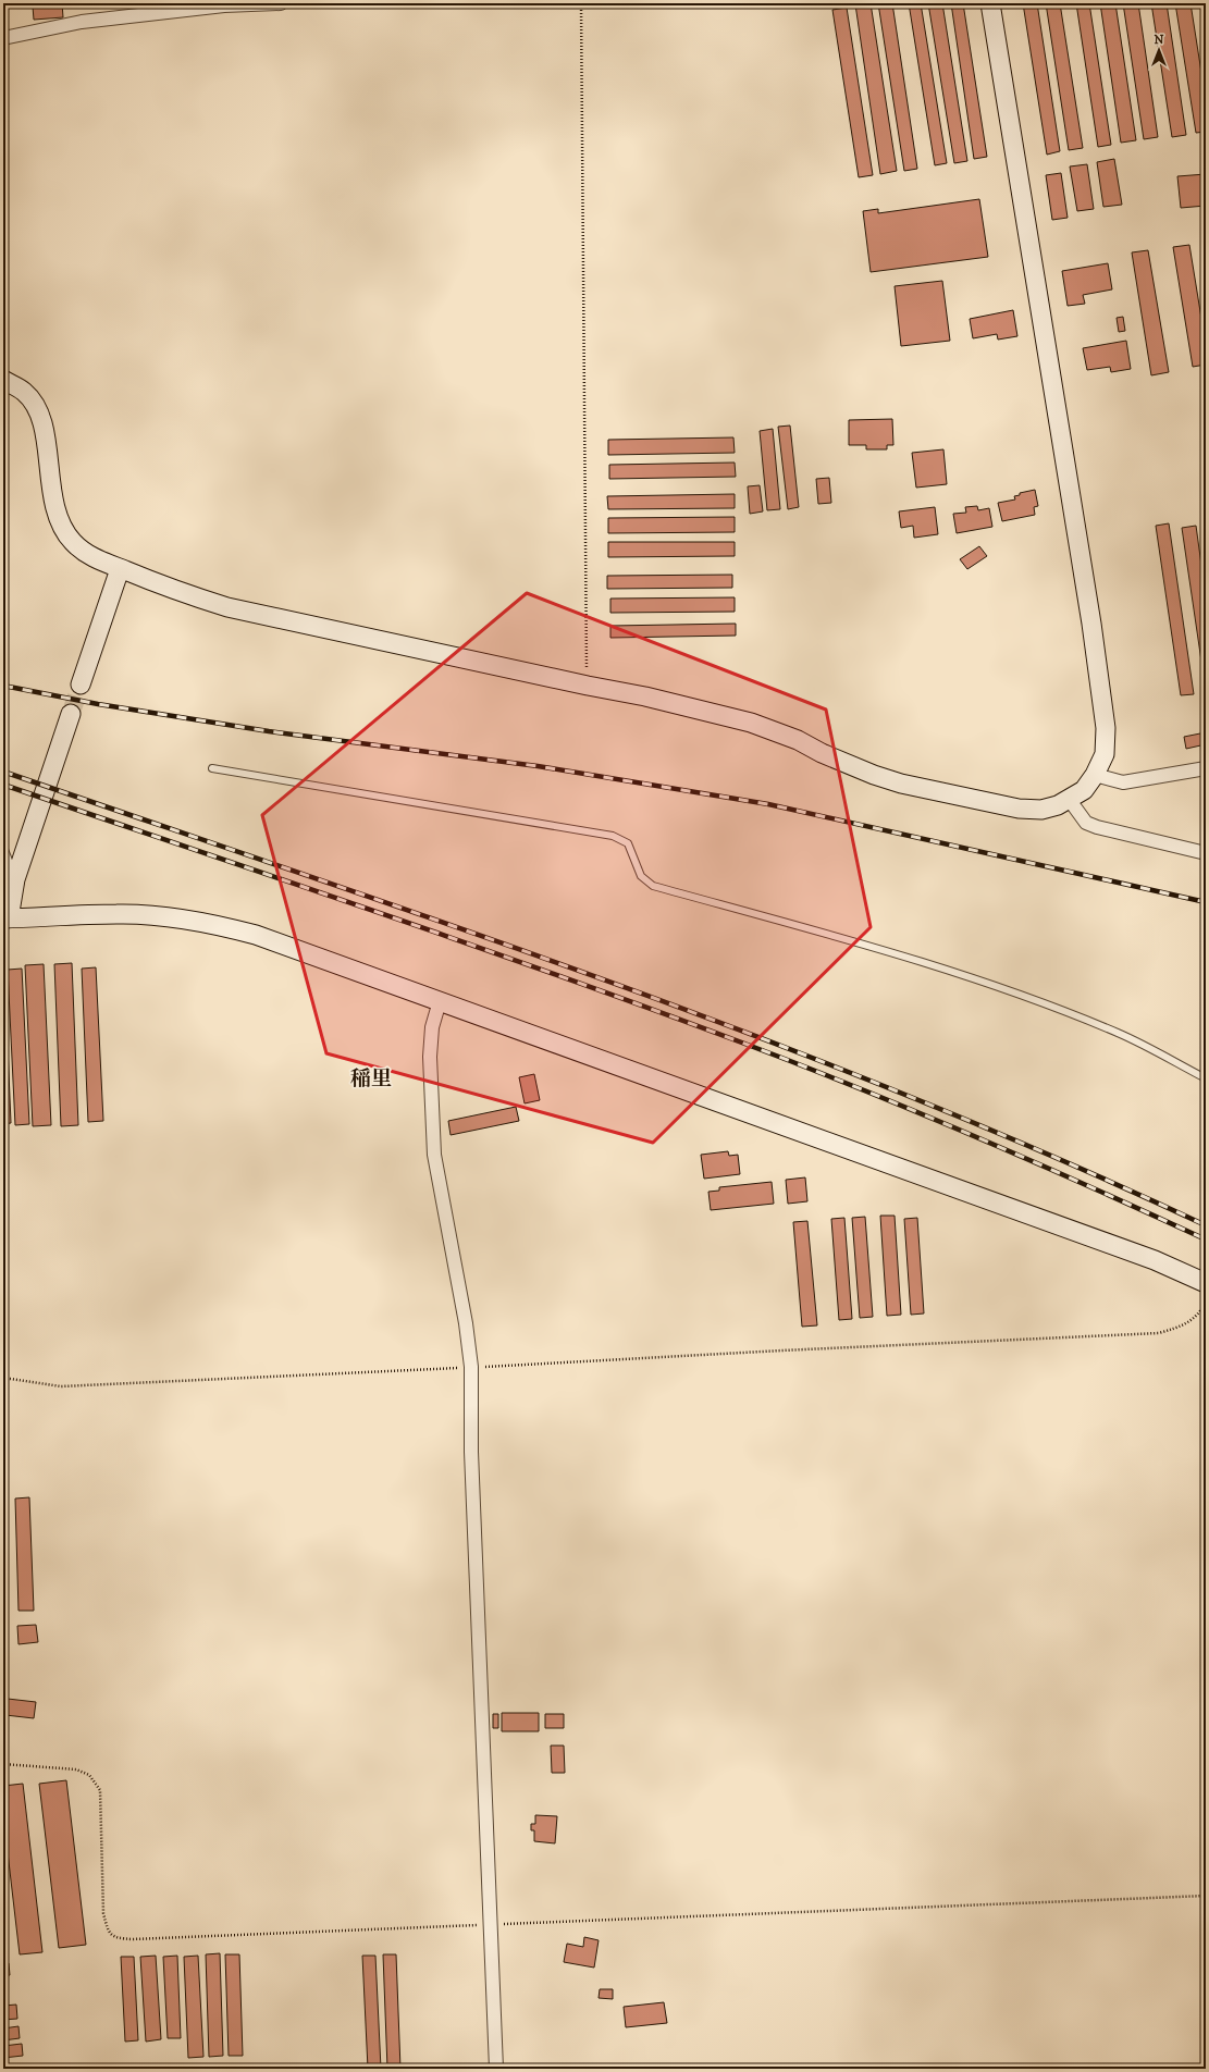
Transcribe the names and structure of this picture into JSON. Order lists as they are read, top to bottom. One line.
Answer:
{"districts":["稲里"],"north":"top"}
